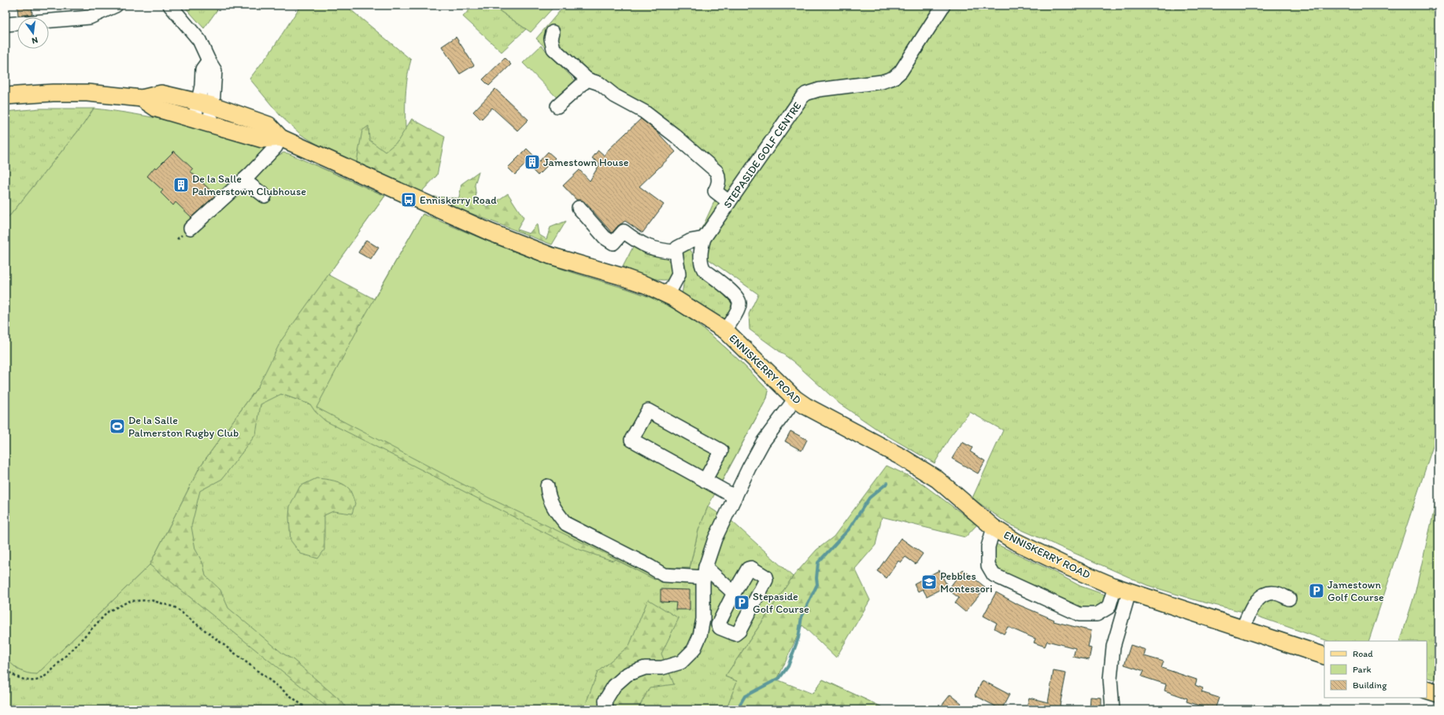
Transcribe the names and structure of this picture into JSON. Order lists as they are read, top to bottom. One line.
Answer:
{"streets":{"main road":["ENNISKERRY ROAD"],"street":["STEPASIDE GOLF CENTRE"]},"places":{"building":["Jamestown House","De la Salle Palmerstown Clubhouse"],"bus stop":["Enniskerry Road"],"sports":["De la Salle Palmerston Rugby Club"],"school or university":["Pebbles Montessori"],"parking":["Jamestown Golf Course","Stepaside Golf Course"]},"legend":["Road","Park","Building"],"north":"bottom"}
